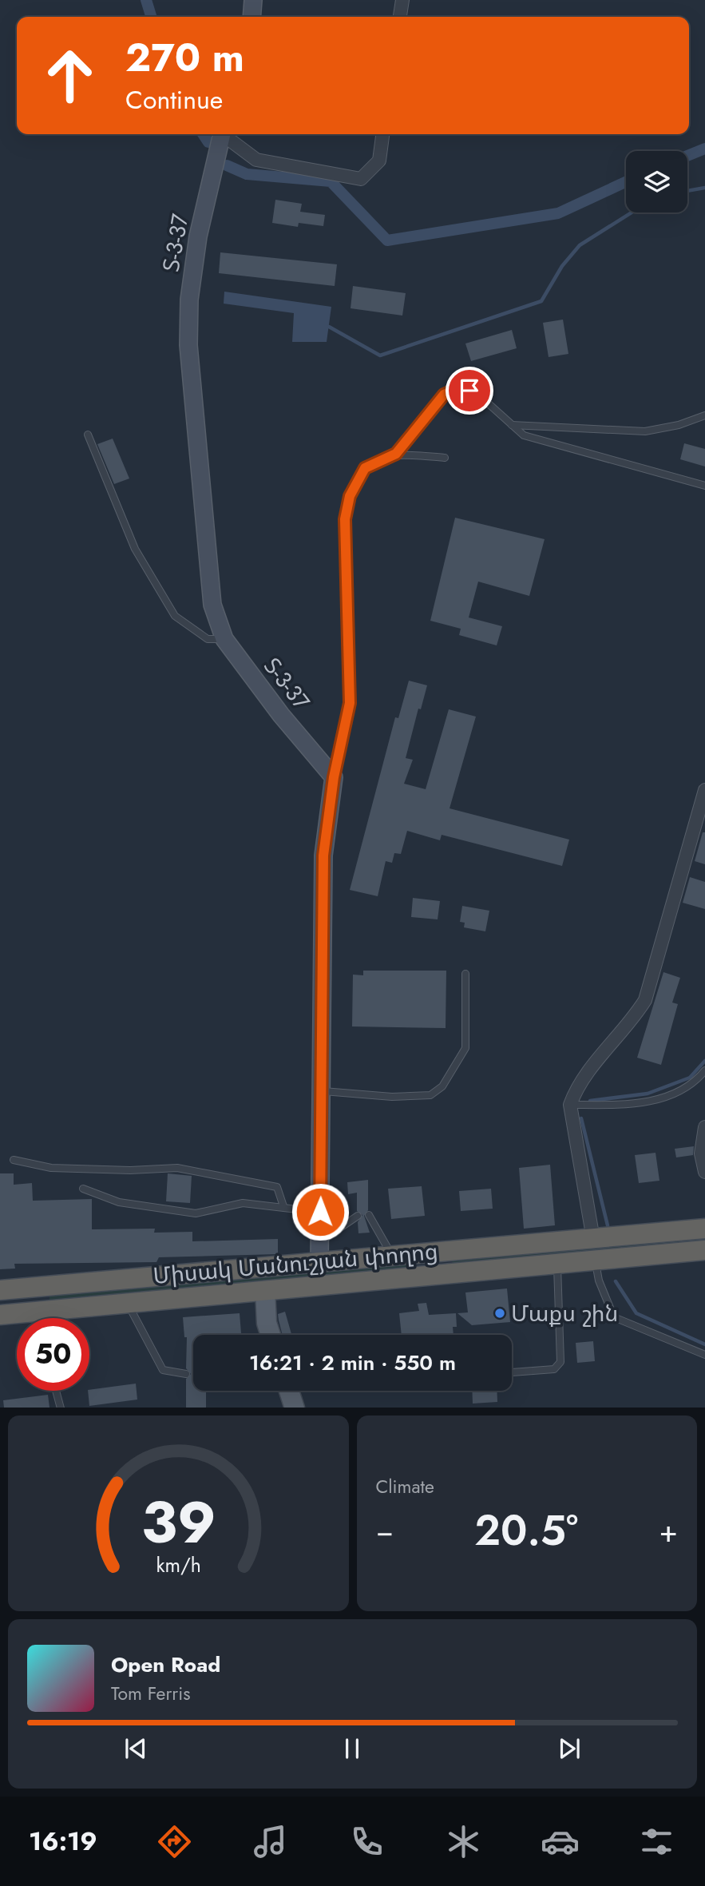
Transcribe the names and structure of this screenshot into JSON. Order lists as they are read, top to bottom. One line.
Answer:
{"streets":{"highway":["Միսակ Մանուշյան փողոց"],"main road":["Տ-3-37"]},"places":["Մաքս շին"],"page":{"turn":["270 m","Continue"],"limit":"50","trip":"16:21 · 2 min · 550 m","tile":"Climate","heat":["−","20.5°","+"],"song":["Open Road","Tom Ferris"],"tabs":"16:19","gauge":["39","km/h"]}}
